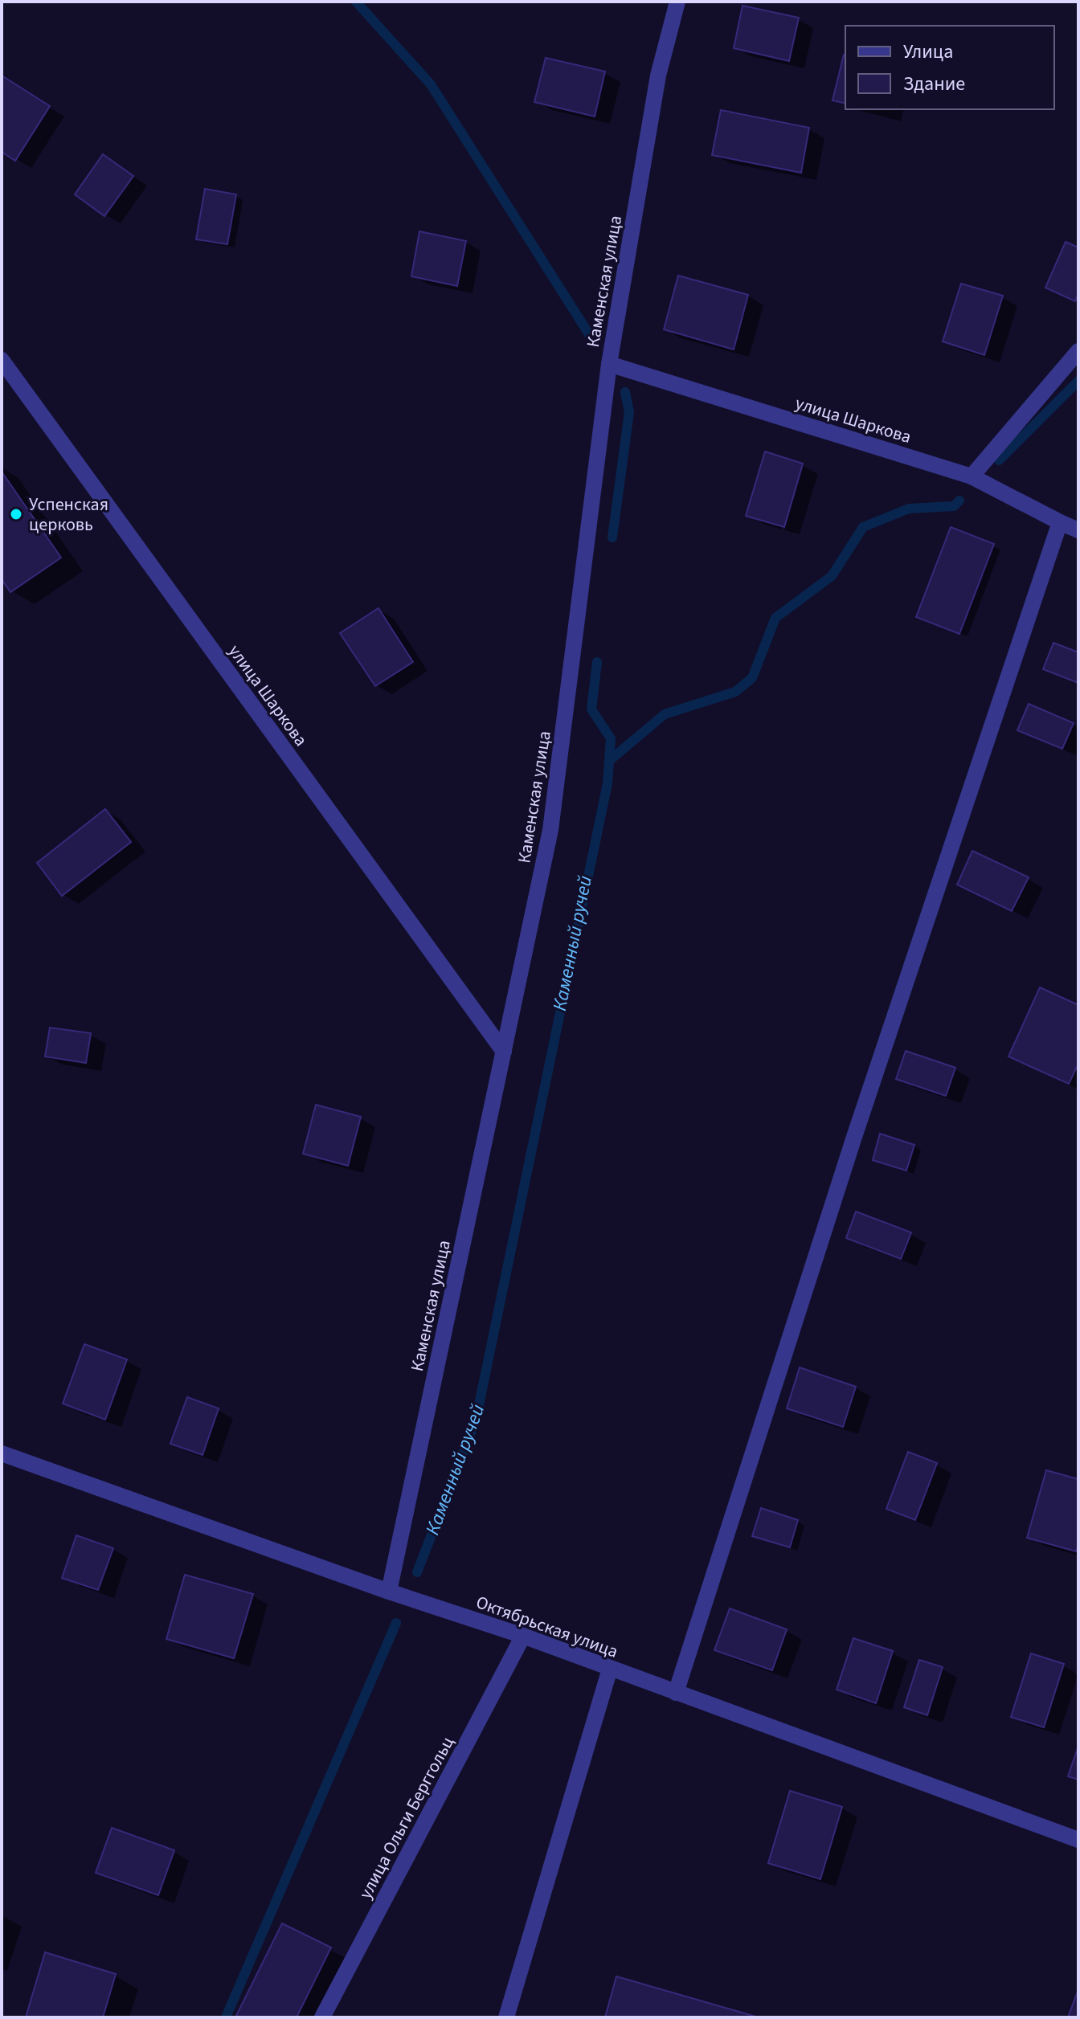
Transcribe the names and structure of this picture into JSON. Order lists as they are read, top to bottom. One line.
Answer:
{"streets":{"street":["Каменская улица","улица Шаркова","Октябрьская улица","улица Ольги Берггольц"]},"crossings":[["Каменская улица","улица Шаркова"],["Каменская улица","Октябрьская улица"],["Октябрьская улица","улица Ольги Берггольц"]],"water":["Каменный ручей"],"places":["Успенская церковь"],"legend":["Улица","Здание"]}
